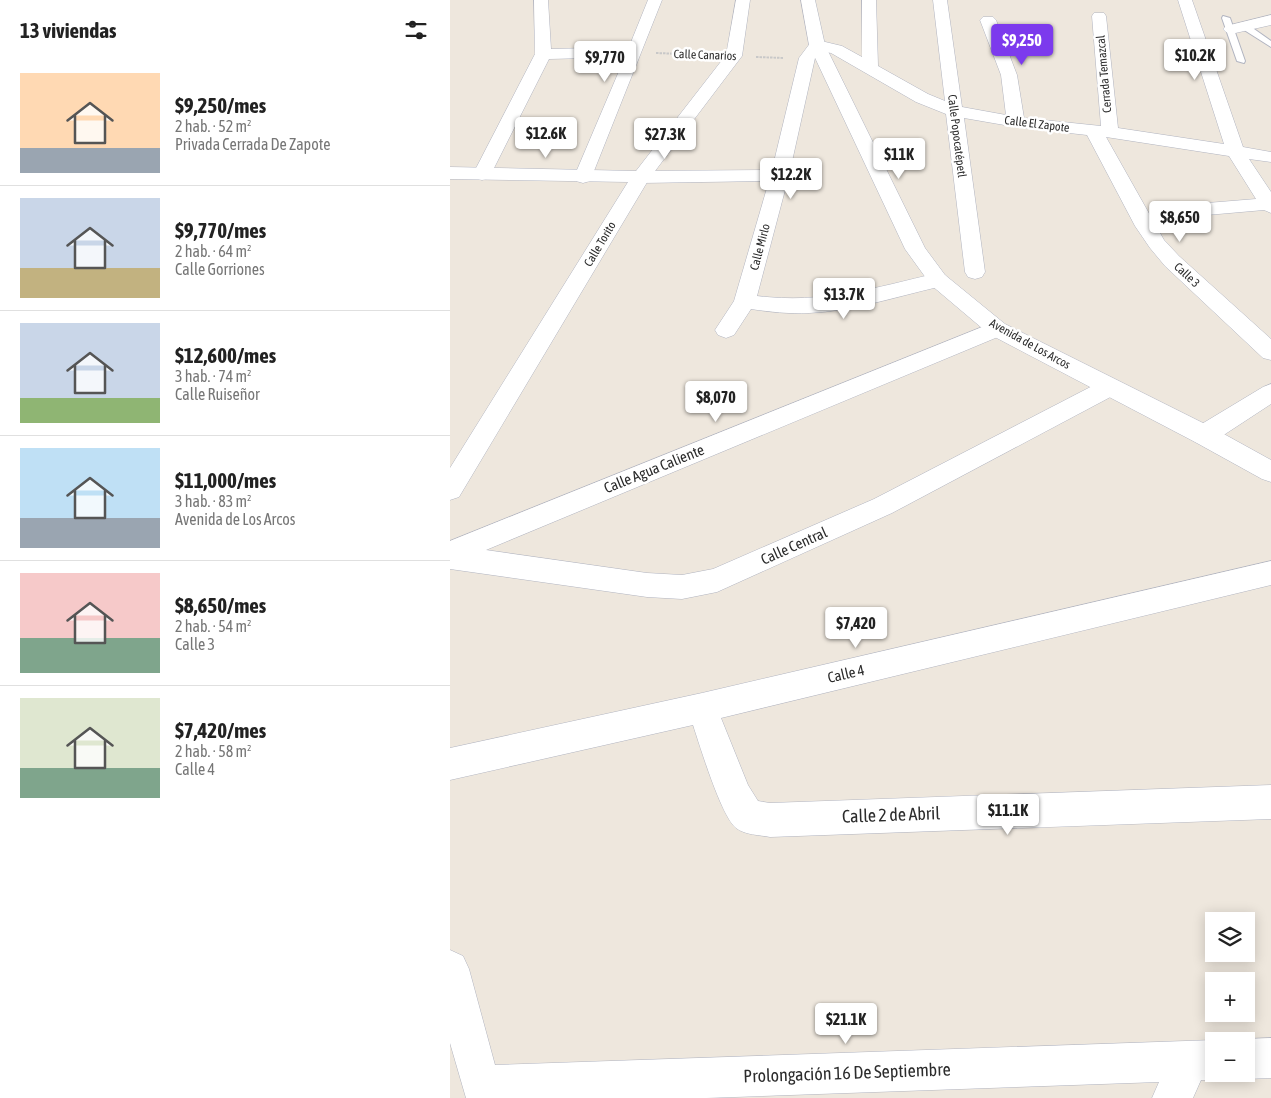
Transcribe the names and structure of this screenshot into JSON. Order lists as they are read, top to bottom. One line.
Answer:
{"streets":{"street":["Cerrada Temazcal","Calle El Zapote","Calle Popocatépetl","Calle Torito","Calle Mirlo","Calle 3","Avenida de Los Arcos","Calle Agua Caliente","Calle Central","Calle 4","Calle 2 de Abril","Prolongación 16 De Septiembre"],"path":["Calle Canarios"]},"crossings":[["Calle Canarios","Calle El Zapote"],["Calle Canarios","Calle Torito"],["Calle Canarios","Calle Mirlo"],["Calle Canarios","Avenida de Los Arcos"],["Cerrada Temazcal","Calle El Zapote"],["Cerrada Temazcal","Calle 3"],["Calle El Zapote","Calle Popocatépetl"],["Calle El Zapote","Calle Mirlo"],["Calle El Zapote","Calle 3"],["Calle El Zapote","Avenida de Los Arcos"],["Calle Mirlo","Avenida de Los Arcos"],["Avenida de Los Arcos","Calle Agua Caliente"],["Avenida de Los Arcos","Calle Central"],["Calle 4","Calle 2 de Abril"]],"page":{"heading":"13 viviendas","price":["$9,250","$10.2K","$9,770","$12.6K","$27.3K","$11K","$12.2K","$8,650","$13.7K","$8,070","$7,420","$11.1K","$21.1K"],"list":[{"name":"$9,250/mes","note":"2 hab. · 52 m² · Privada Cerrada De Zapote"},{"name":"$9,770/mes","note":"2 hab. · 64 m² · Calle Gorriones"},{"name":"$12,600/mes","note":"3 hab. · 74 m² · Calle Ruiseñor"},{"name":"$11,000/mes","note":"3 hab. · 83 m² · Avenida de Los Arcos"},{"name":"$8,650/mes","note":"2 hab. · 54 m² · Calle 3"},{"name":"$7,420/mes","note":"2 hab. · 58 m² · Calle 4"}],"map_buttons":["+","−"]}}
